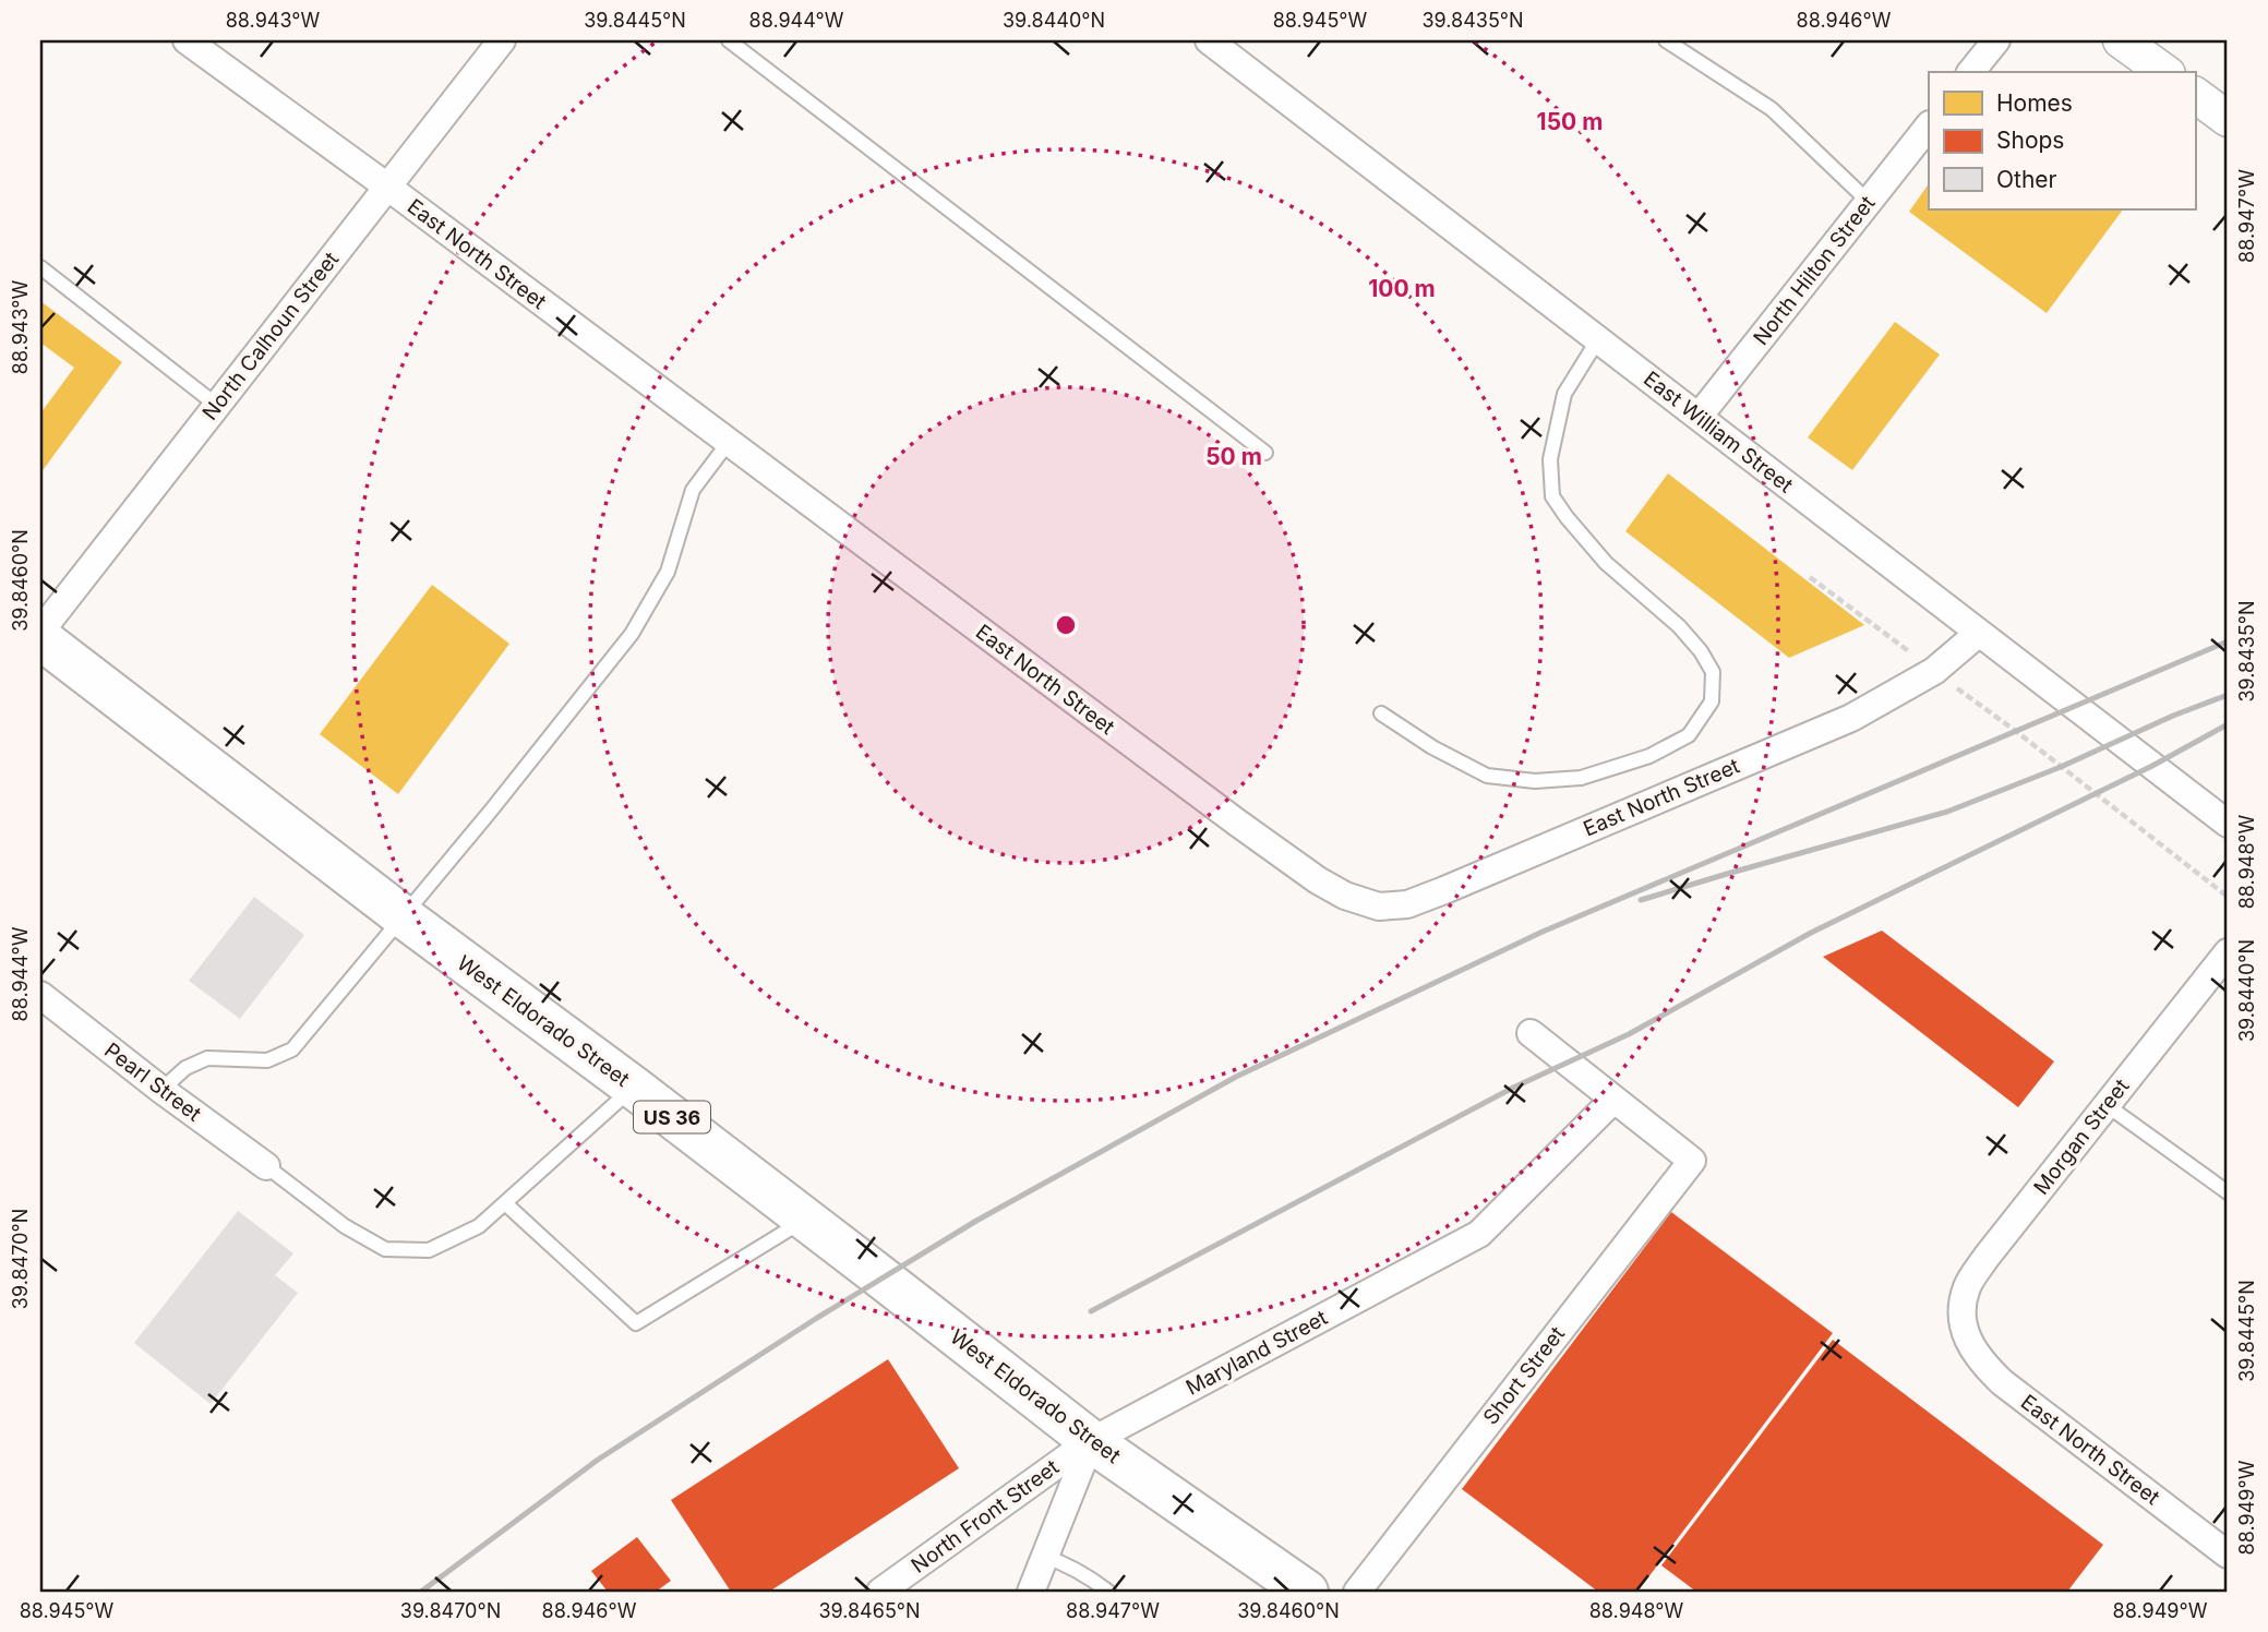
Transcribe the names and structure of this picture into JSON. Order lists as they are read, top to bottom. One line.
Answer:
{"streets":{"main road":["West Eldorado Street","US 36"],"street":["East North Street","North Hilton Street","North Calhoun Street","East William Street","Pearl Street","Morgan Street","Maryland Street","Short Street","North Front Street"]},"crossings":[["East North Street","North Calhoun Street"],["East North Street","East William Street"],["East North Street","Morgan Street"],["North Hilton Street","East William Street"],["West Eldorado Street","Maryland Street"],["West Eldorado Street","North Front Street"],["Maryland Street","Short Street"],["Maryland Street","North Front Street"]],"legend":["Homes","Shops","Other"],"coordinates":["88.943°W","39.8445°N","88.944°W","39.8440°N","88.945°W","39.8435°N","88.946°W","88.947°W","39.8460°N","88.948°W","39.8470°N","88.949°W","39.8465°N"],"rings":["150 m","100 m","50 m"]}
